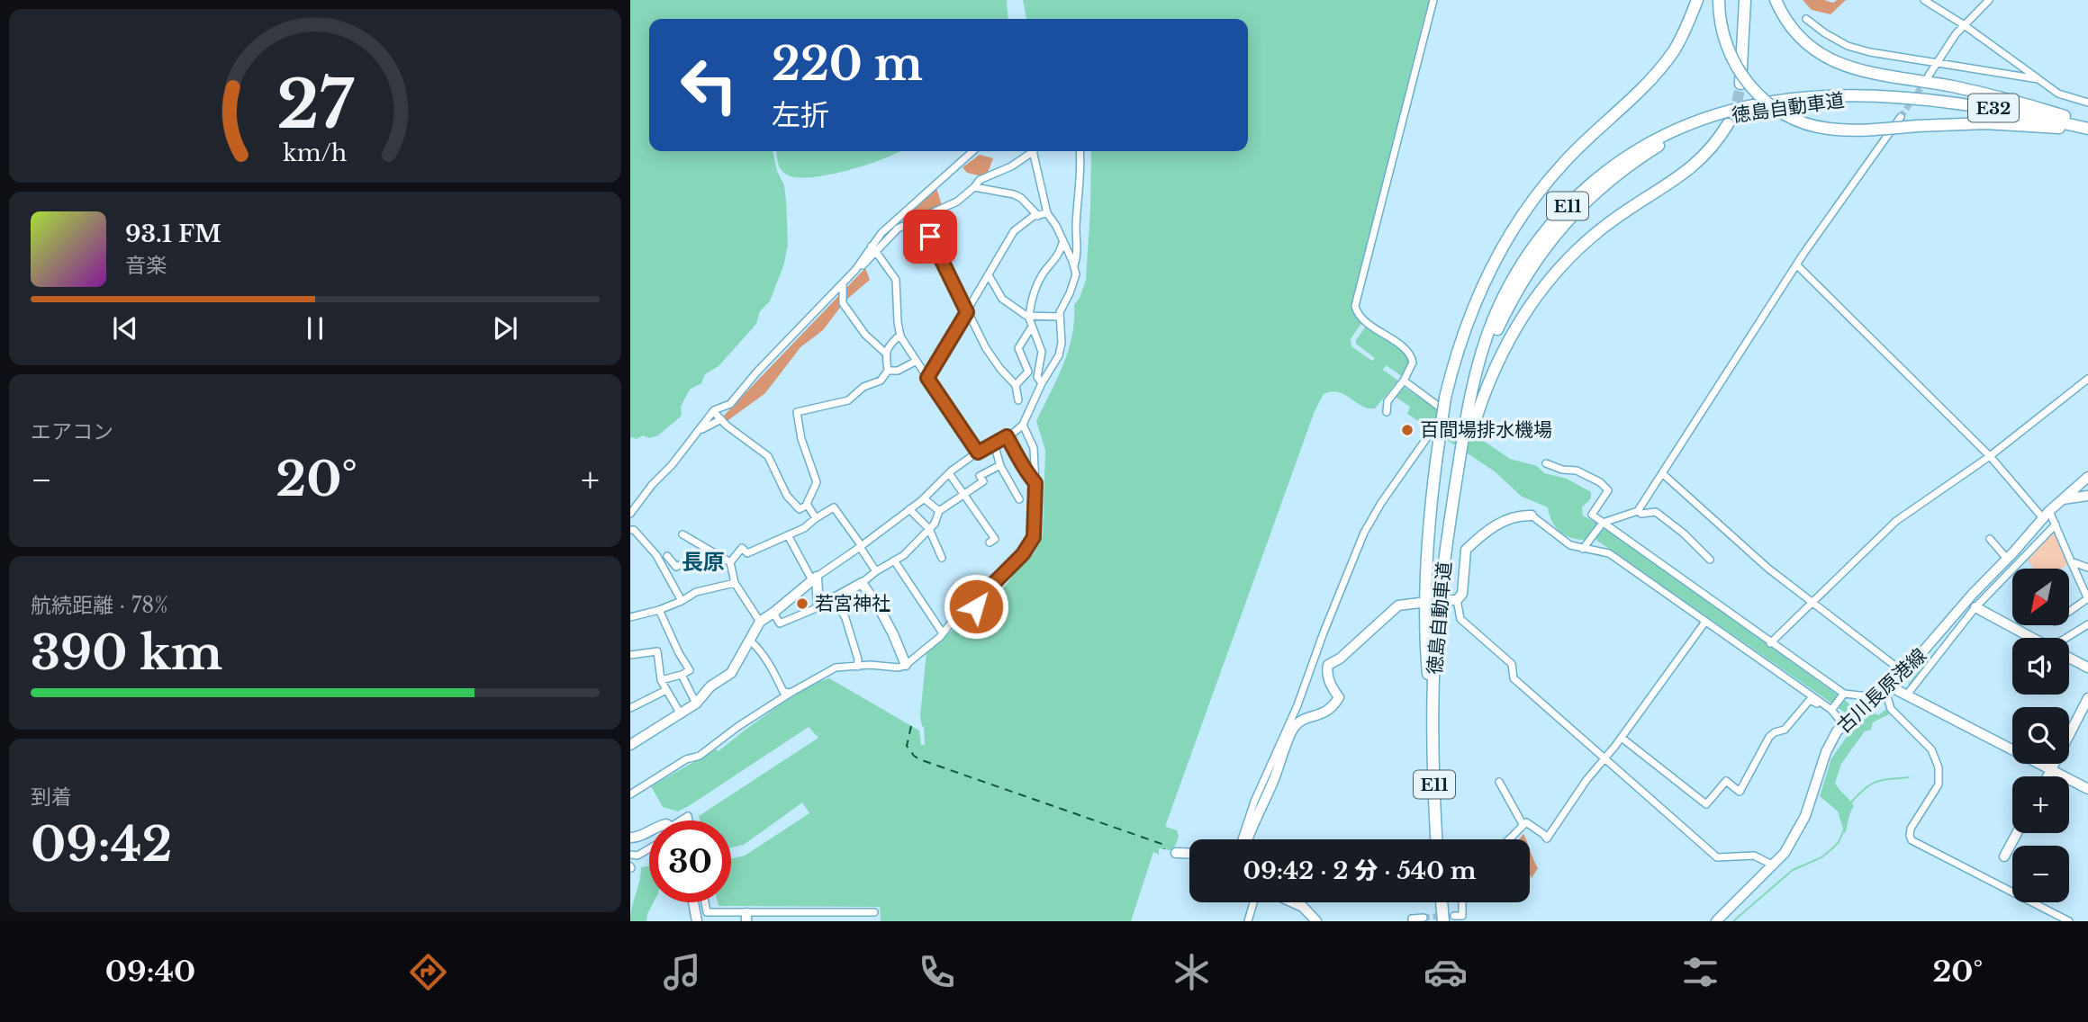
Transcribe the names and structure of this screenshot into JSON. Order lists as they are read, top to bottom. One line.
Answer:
{"streets":{"highway":["徳島自動車道","E32","E11"],"main road":["古川長原港線"]},"districts":["長原"],"places":["百間場排水機場","若宮神社"],"north":"bottom left","page":{"turn":["220 m","左折"],"song":["93.1 FM","音楽"],"tile":["エアコン",["航続距離 · 78%","390 km"],["到着","09:42"]],"heat":["−","20°","+"],"map_buttons":["+","−"],"limit":"30","trip":"09:42 · 2 分 · 540 m","tabs":["09:40","20°"],"gauge":["27","km/h"]}}
